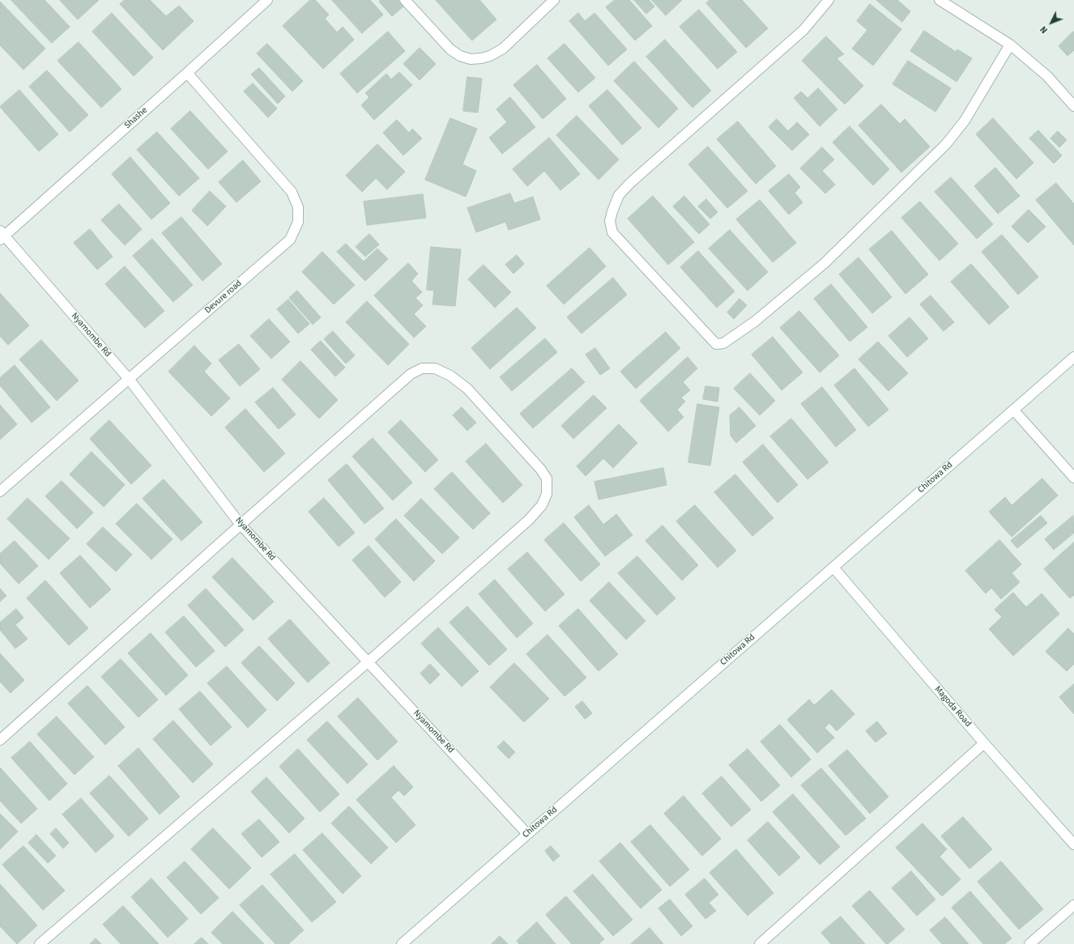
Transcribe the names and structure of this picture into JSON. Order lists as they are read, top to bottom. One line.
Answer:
{"streets":{"street":["Shashe","Devure road","Nyamombe Rd","Chitowa Rd","Magoda Road"]},"crossings":[["Shashe","Devure road"],["Shashe","Nyamombe Rd"],["Devure road","Nyamombe Rd"],["Nyamombe Rd","Chitowa Rd"],["Chitowa Rd","Magoda Road"]],"north":"bottom left"}
